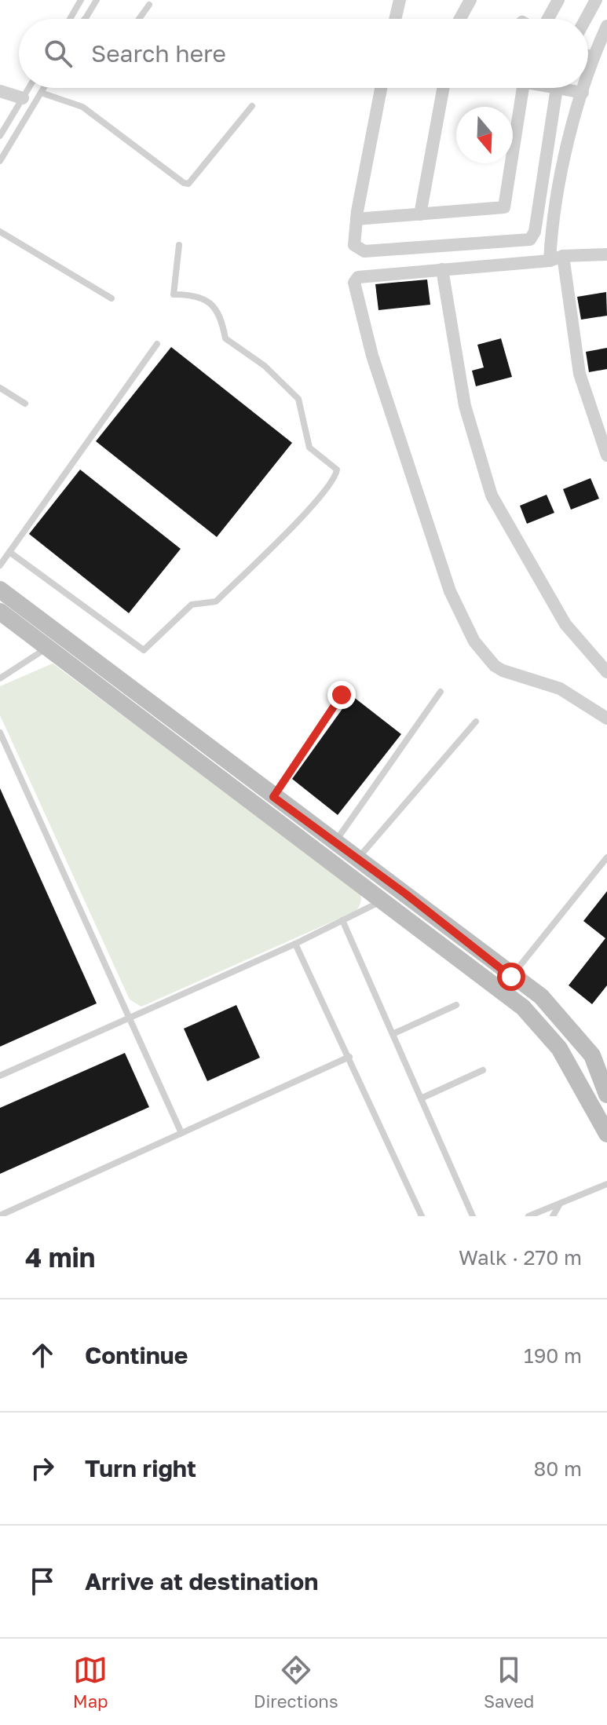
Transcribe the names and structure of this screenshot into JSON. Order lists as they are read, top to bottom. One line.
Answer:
{"north":"bottom","page":{"search":"Search here","heading":["4 min","Walk · 270 m"],"list":[["Continue","190 m"],["Turn right","80 m"],"Arrive at destination"],"nav":["Map","Directions","Saved"]}}
